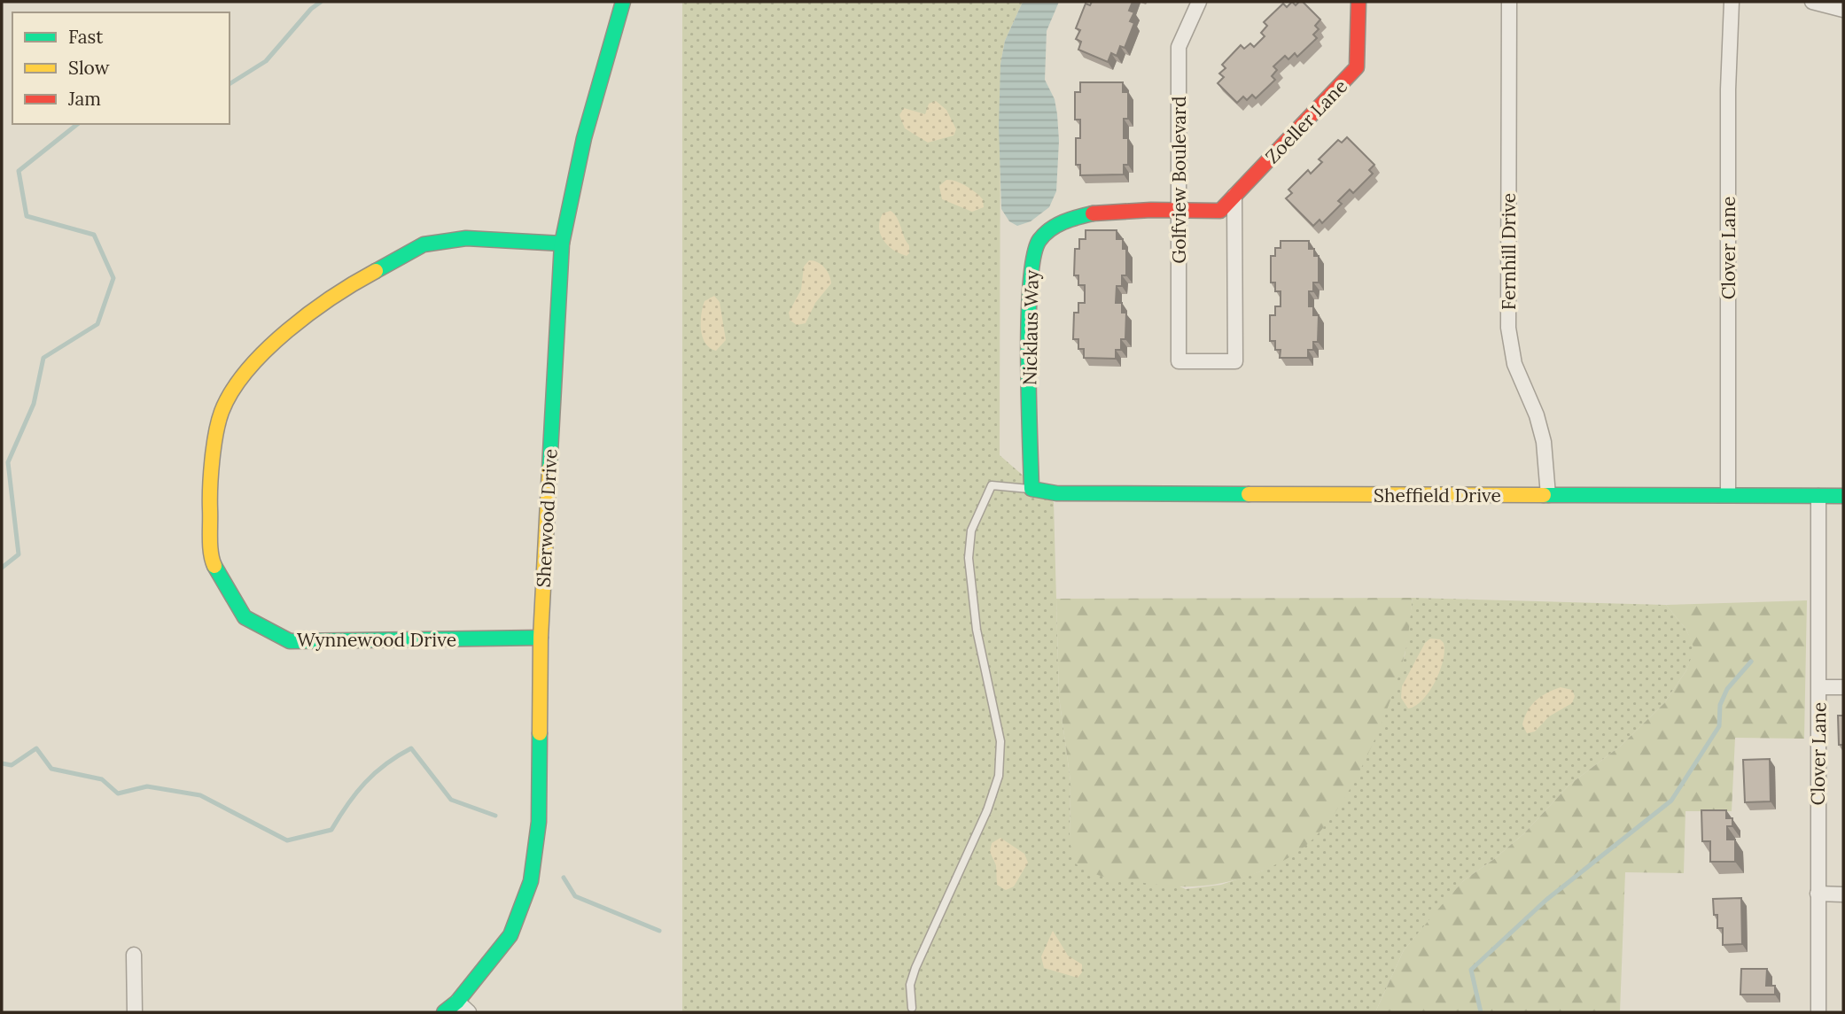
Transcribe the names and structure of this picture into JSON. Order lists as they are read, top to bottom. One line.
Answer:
{"streets":{"street":["Zoeller Lane","Golfview Boulevard","Clover Lane","Fernhill Drive","Nicklaus Way","Sheffield Drive","Sherwood Drive","Wynnewood Drive"]},"crossings":[["Zoeller Lane","Golfview Boulevard"],["Zoeller Lane","Nicklaus Way"],["Golfview Boulevard","Nicklaus Way"],["Clover Lane","Sheffield Drive"],["Fernhill Drive","Sheffield Drive"],["Nicklaus Way","Sheffield Drive"],["Sherwood Drive","Wynnewood Drive"]],"legend":["Fast","Slow","Jam"]}
